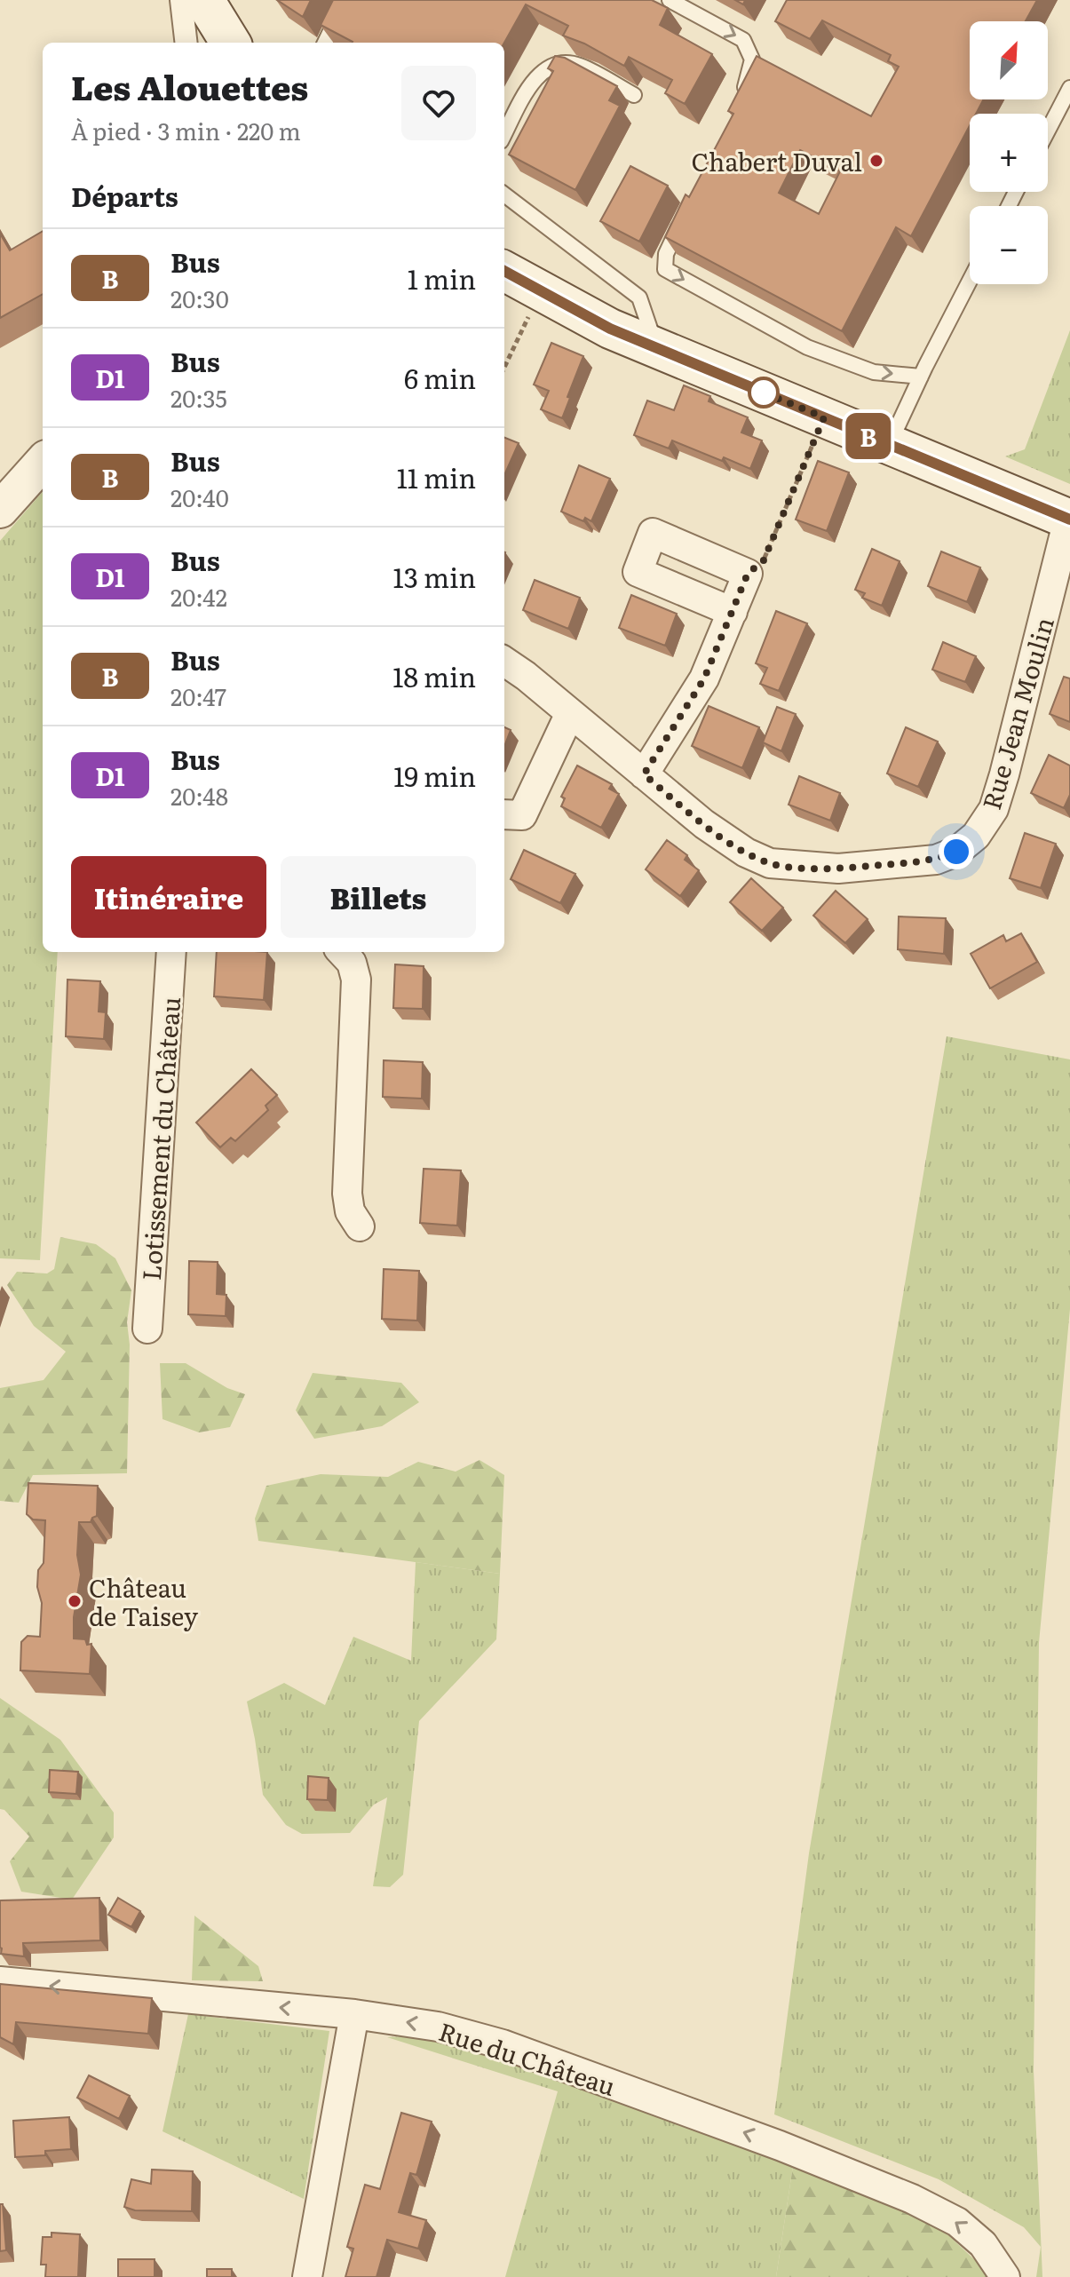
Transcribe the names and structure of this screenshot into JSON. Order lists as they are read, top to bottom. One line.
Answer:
{"streets":{"street":["Rue Jean Moulin","Lotissement du Château","Rue du Château"]},"one_way":["Rue du Château"],"places":["Chabert Duval","Château de Taisey"],"lines":["bus line B"],"north":"top right","page":{"on_map":"B","map_buttons":["+","−"],"heading":[["Les Alouettes","À pied · 3 min · 220 m"],"Départs"],"list":[{"mark":"B","name":"Bus","note":"20:30","value":"1 min"},{"mark":"D1","name":"Bus","note":"20:35","value":"6 min"},{"mark":"B","name":"Bus","note":"20:40","value":"11 min"},{"mark":"D1","name":"Bus","note":"20:42","value":"13 min"},{"mark":"B","name":"Bus","note":"20:47","value":"18 min"},{"mark":"D1","name":"Bus","note":"20:48","value":"19 min"}],"buttons":["Itinéraire","Billets"]}}
